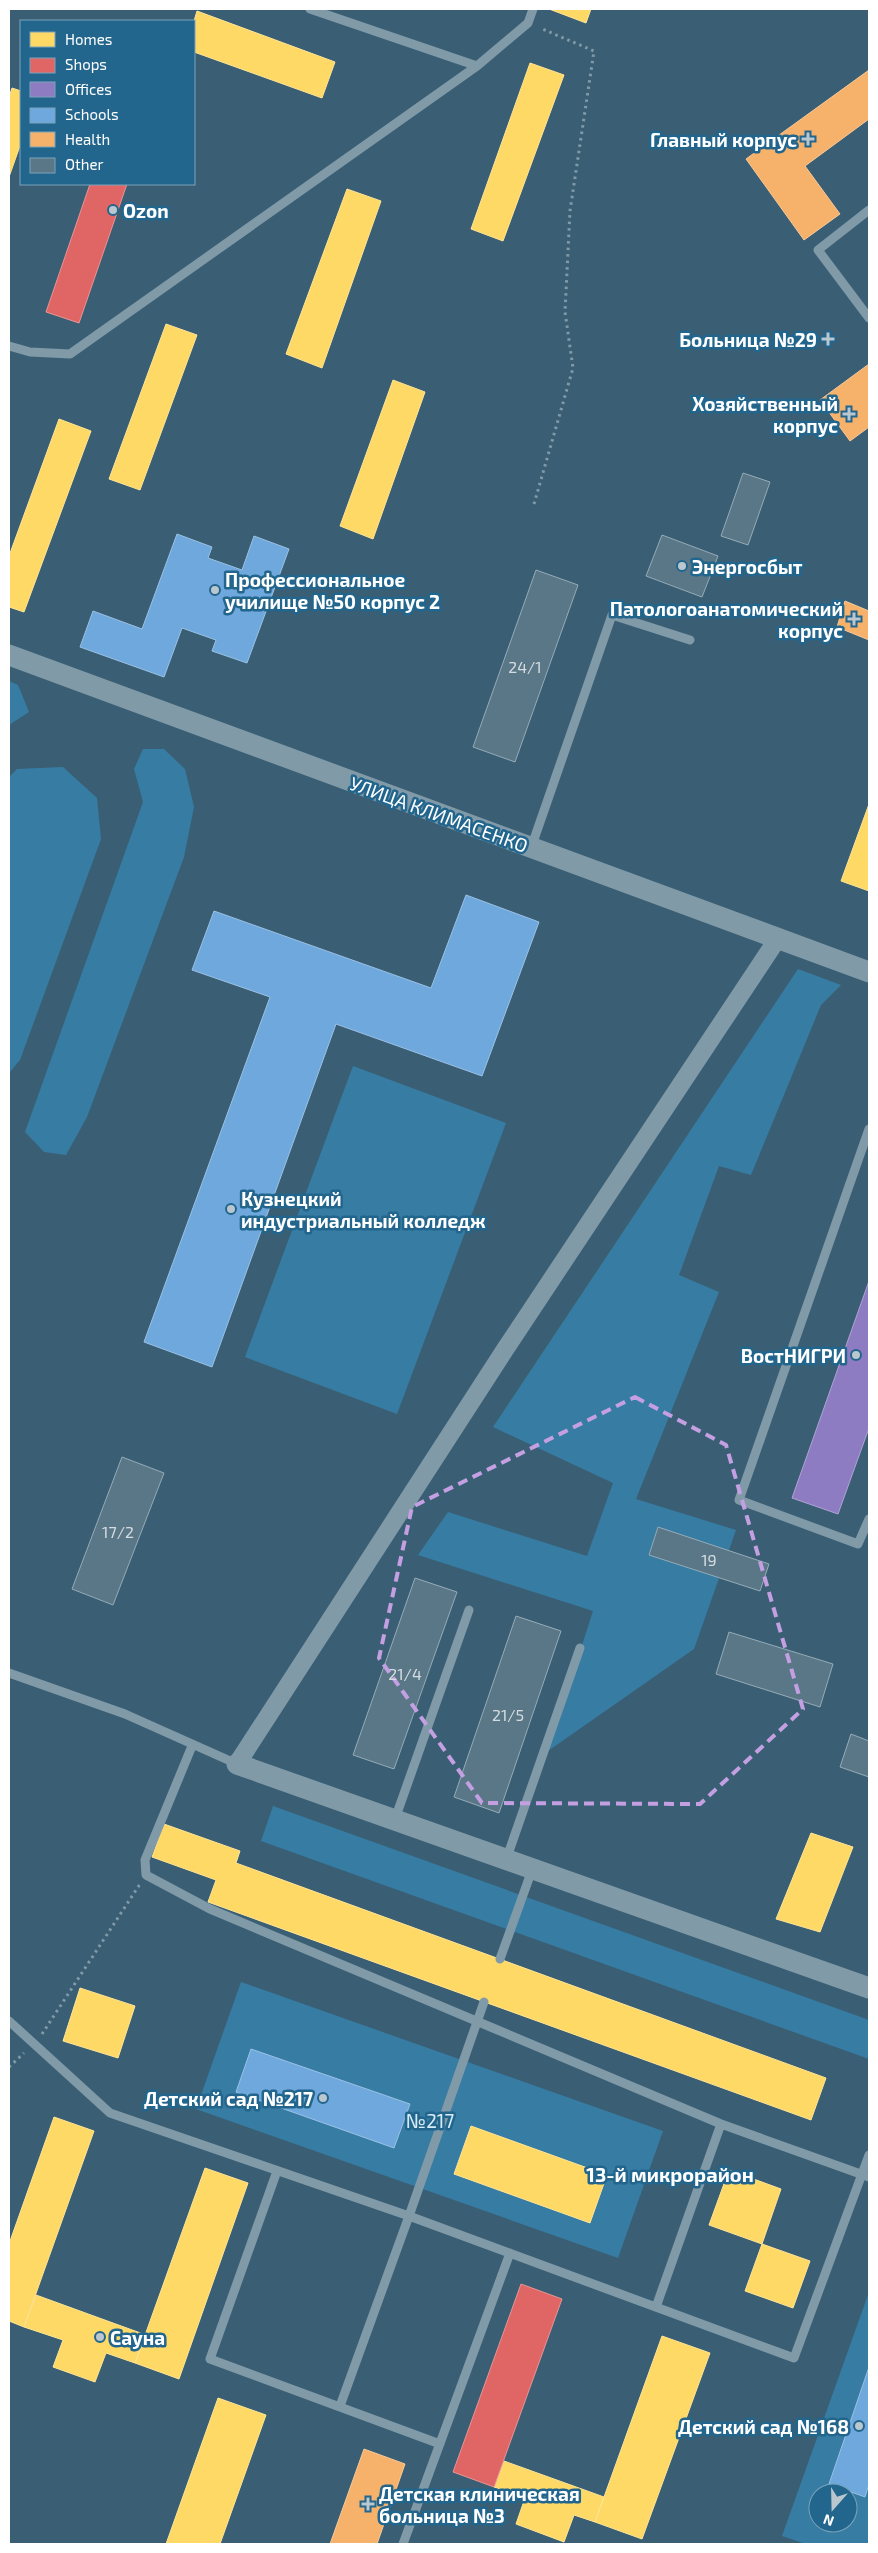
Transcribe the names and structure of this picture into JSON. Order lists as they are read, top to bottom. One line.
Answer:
{"streets":{"street":["УЛИЦА КЛИМАСЕНКО"]},"districts":["13-й микрорайон"],"parks":["№217"],"places":{"health":["Главный корпус","Больница №29","Хозяйственный корпус","Патологоанатомический корпус","Детская клиническая больница №3"],"other":["Ozon","Энергосбыт","Профессиональное училище №50 корпус 2","Кузнецкий индустриальный колледж","ВостНИГРИ","Детский сад №217","Сауна","Детский сад №168"]},"house_numbers":["24/1","17/2","19","21/4","21/5"],"legend":["Homes","Shops","Offices","Schools","Health","Other"],"north":"bottom"}
